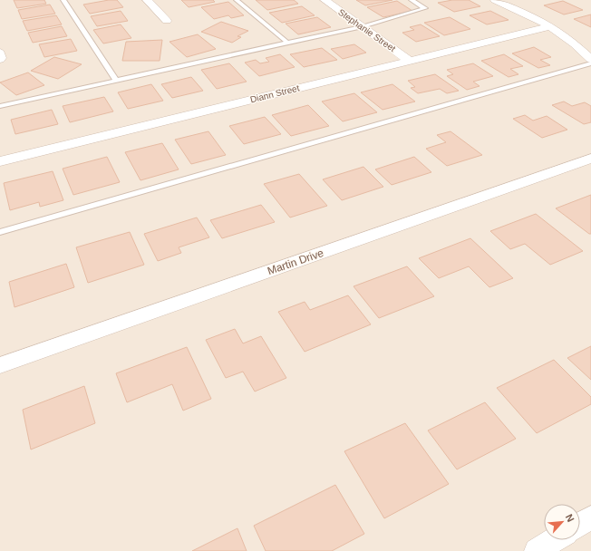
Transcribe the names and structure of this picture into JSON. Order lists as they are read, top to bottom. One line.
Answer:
{"streets":{"street":["Stephanie Street","Diann Street","Martin Drive"]},"crossings":[["Stephanie Street","Diann Street"]],"north":"top right"}
